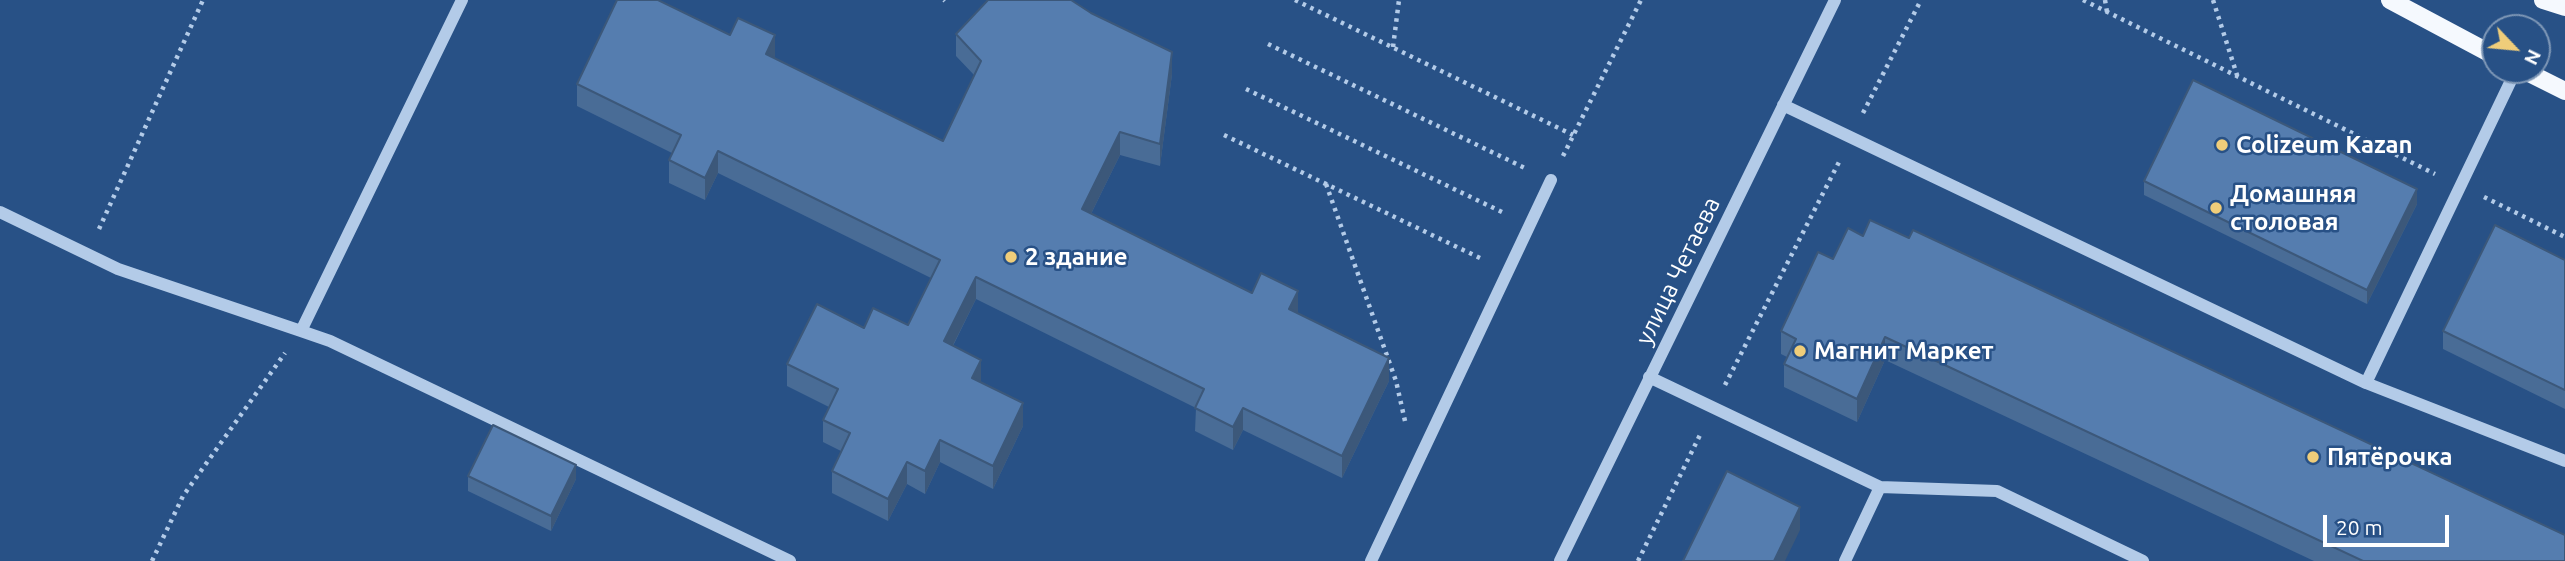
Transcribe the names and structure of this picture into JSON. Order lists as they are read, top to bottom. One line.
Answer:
{"streets":{"street":["улица Четаева"]},"places":["Colizeum Kazan","Домашняя столовая","2 здание","Магнит Маркет","Пятёрочка"],"scale_bar":"20 m","north":"bottom right"}
